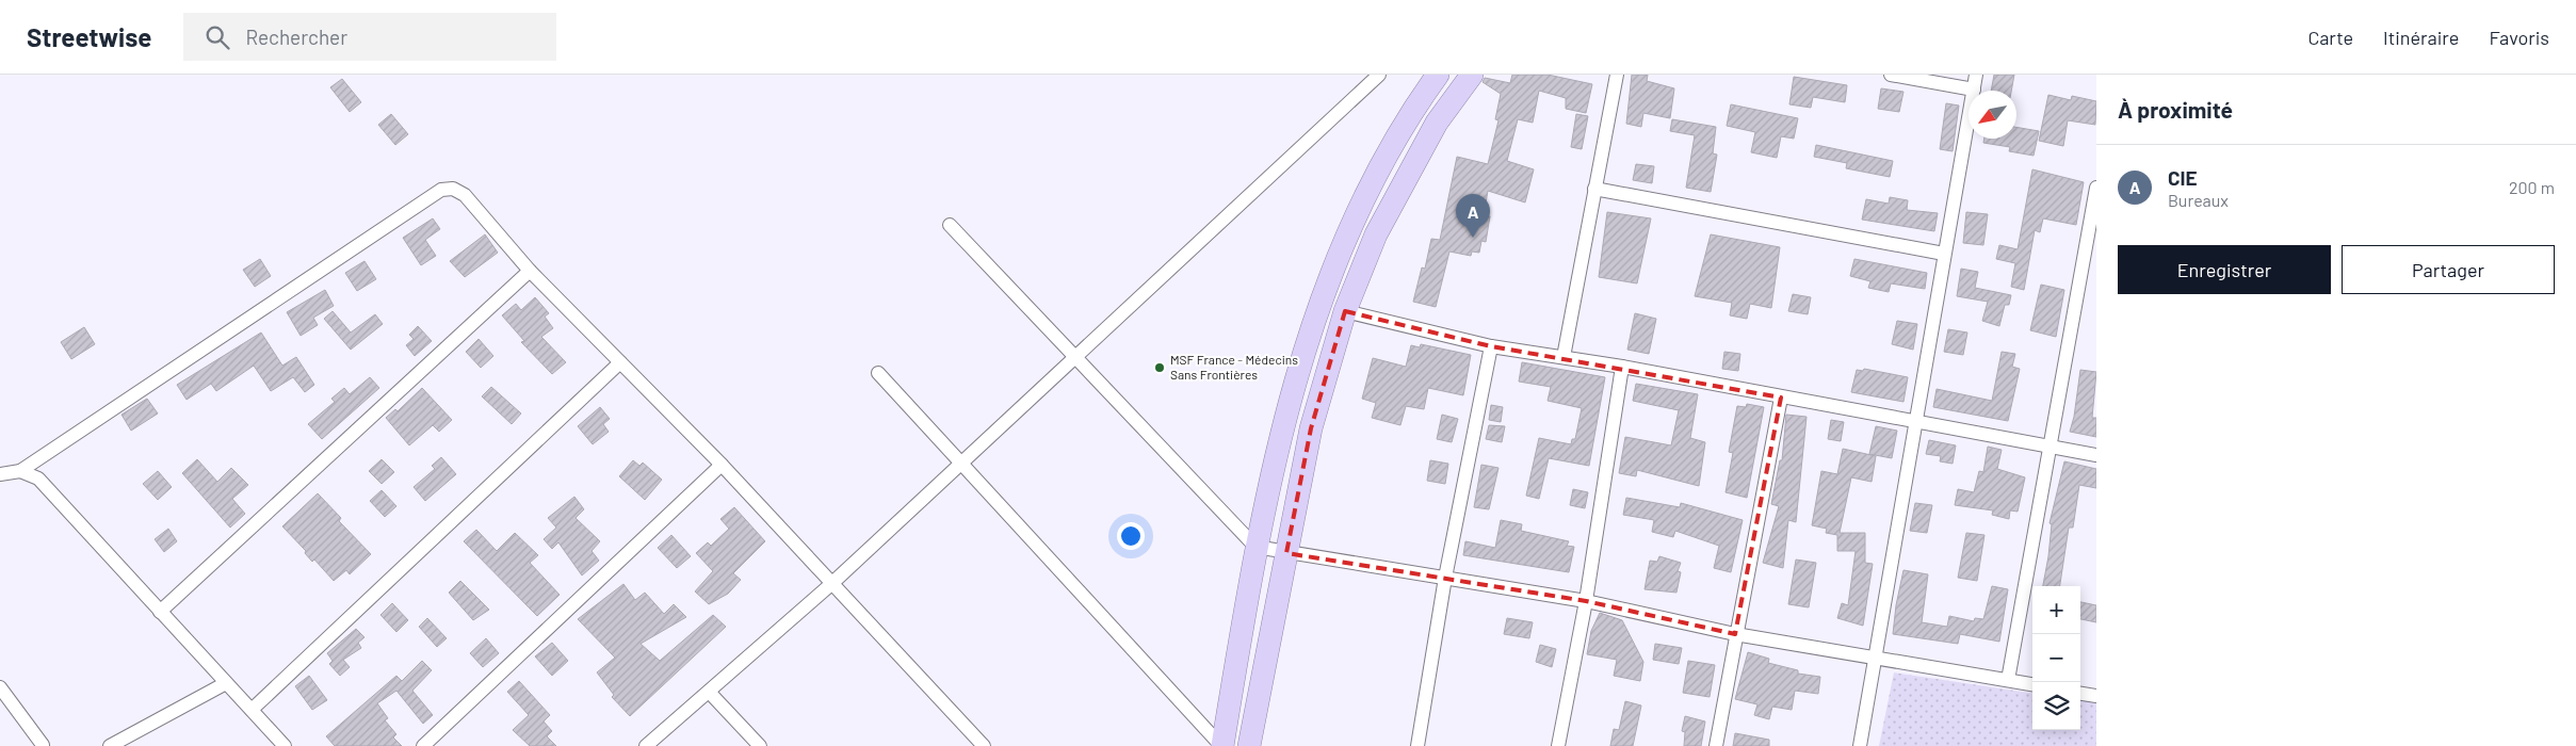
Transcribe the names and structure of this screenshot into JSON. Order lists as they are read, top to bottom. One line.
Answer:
{"places":["MSF France - Médecins Sans Frontières"],"north":"bottom left","page":{"header":"Streetwise","search":"Rechercher","nav":["Carte","Itinéraire","Favoris"],"heading":"À proximité","list":[{"mark":"A","name":"CIE","note":"Bureaux","value":"200 m"}],"pins":"A","buttons":["Enregistrer","Partager"],"map_buttons":["+","−"]}}
